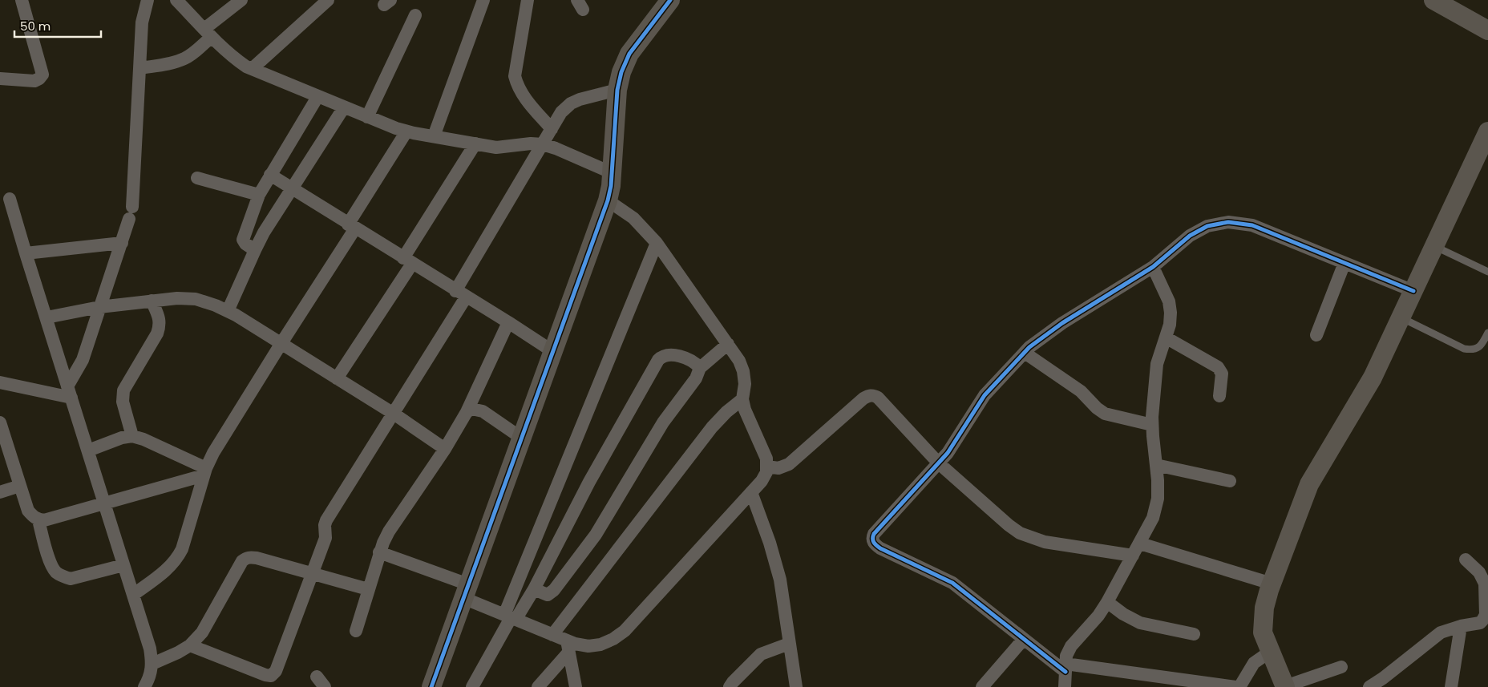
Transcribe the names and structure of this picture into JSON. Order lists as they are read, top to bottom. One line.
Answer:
{"scale_bar":"50 m"}
